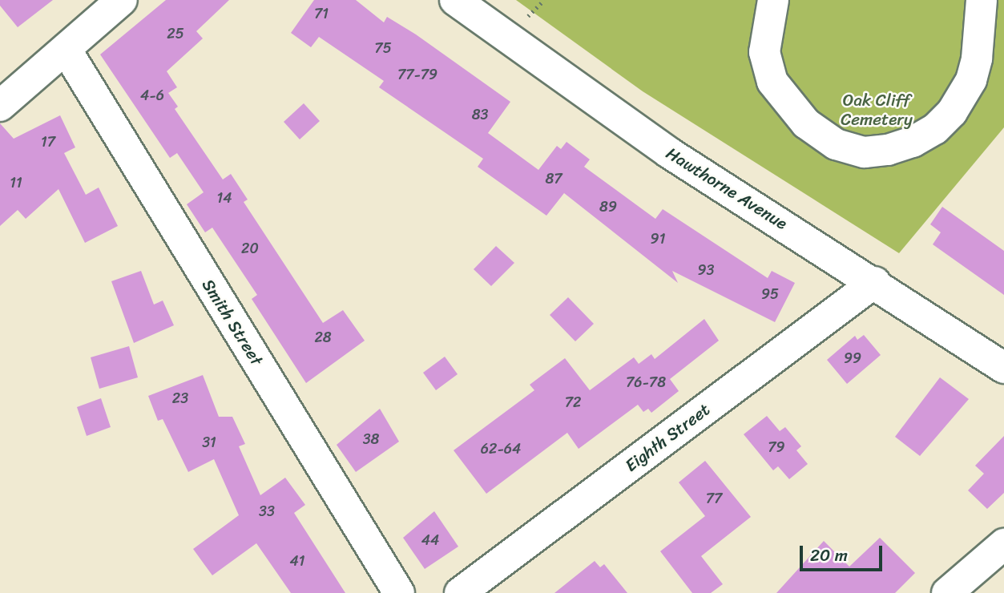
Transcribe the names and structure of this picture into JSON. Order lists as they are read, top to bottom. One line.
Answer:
{"streets":{"street":["Hawthorne Avenue","Smith Street","Eighth Street"]},"crossings":[["Hawthorne Avenue","Eighth Street"]],"parks":["Oak Cliff Cemetery"],"house_numbers":["71","25","75","77-79","4-6","83","17","87","11","14","89","91","20","93","95","28","99","76-78","23","72","38","31","79","62-64","77","33","44","41"],"scale_bar":"20 m"}
